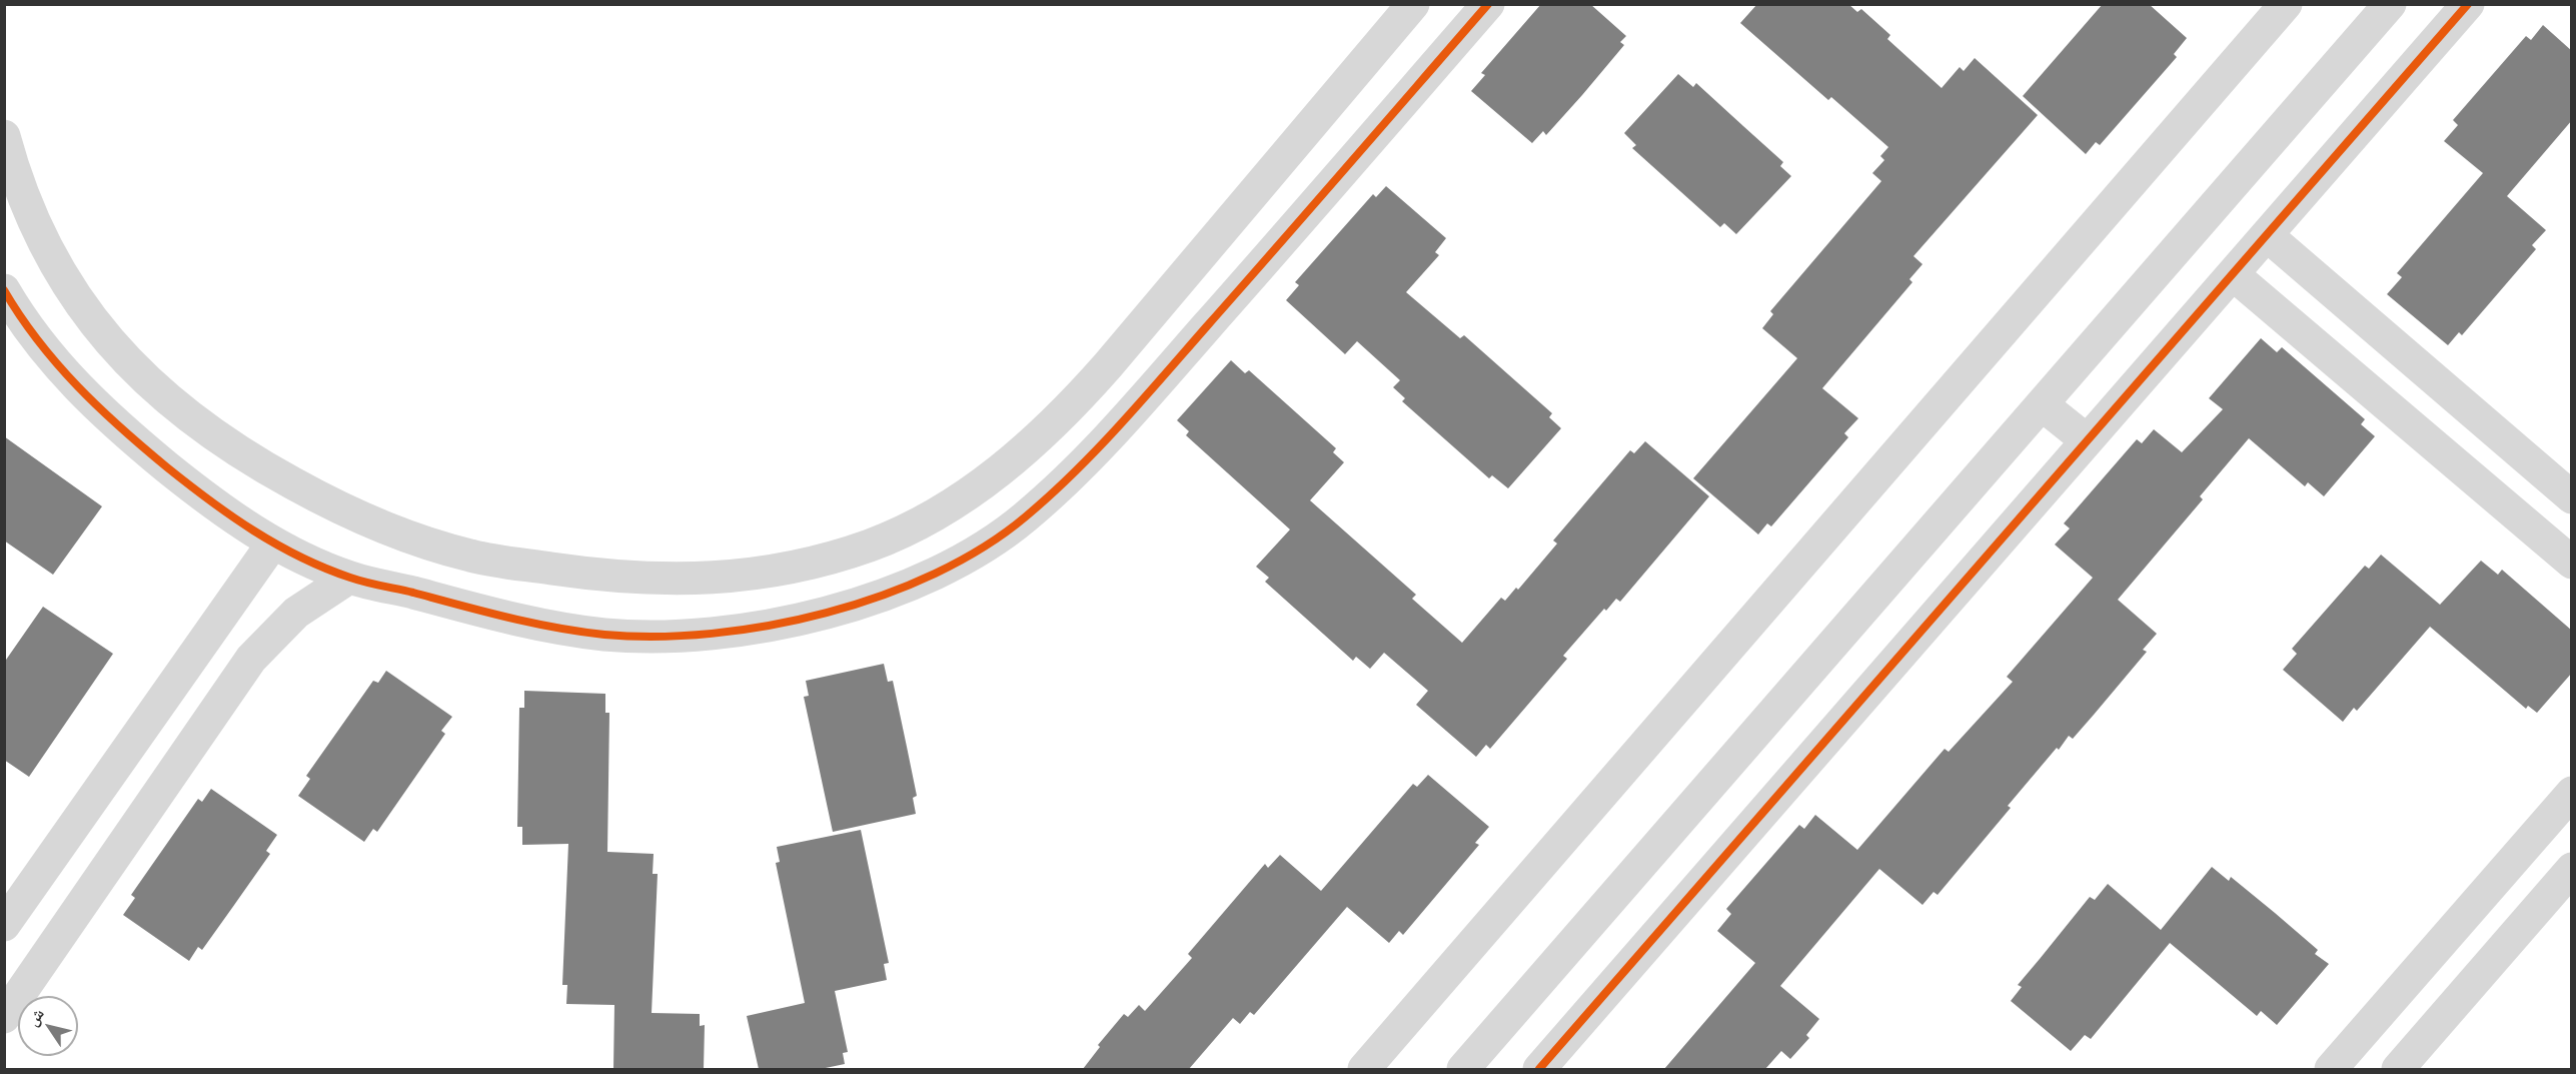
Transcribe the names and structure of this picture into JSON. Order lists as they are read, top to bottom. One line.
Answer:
{"north":"top left"}
